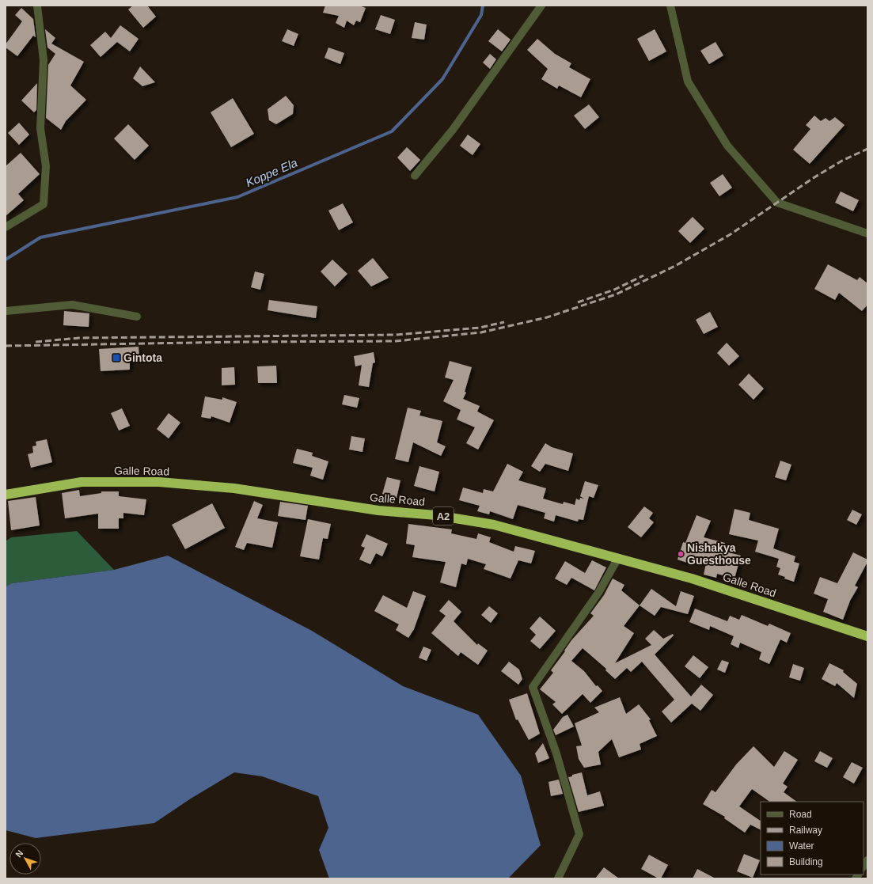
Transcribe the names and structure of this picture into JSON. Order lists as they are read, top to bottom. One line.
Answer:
{"streets":{"highway":["Galle Road","A2"]},"water":["Koppe Ela"],"places":{"transit":["Gintota"],"other":["Nishakya Guesthouse"]},"legend":["Road","Railway","Water","Building"],"north":"top left"}
